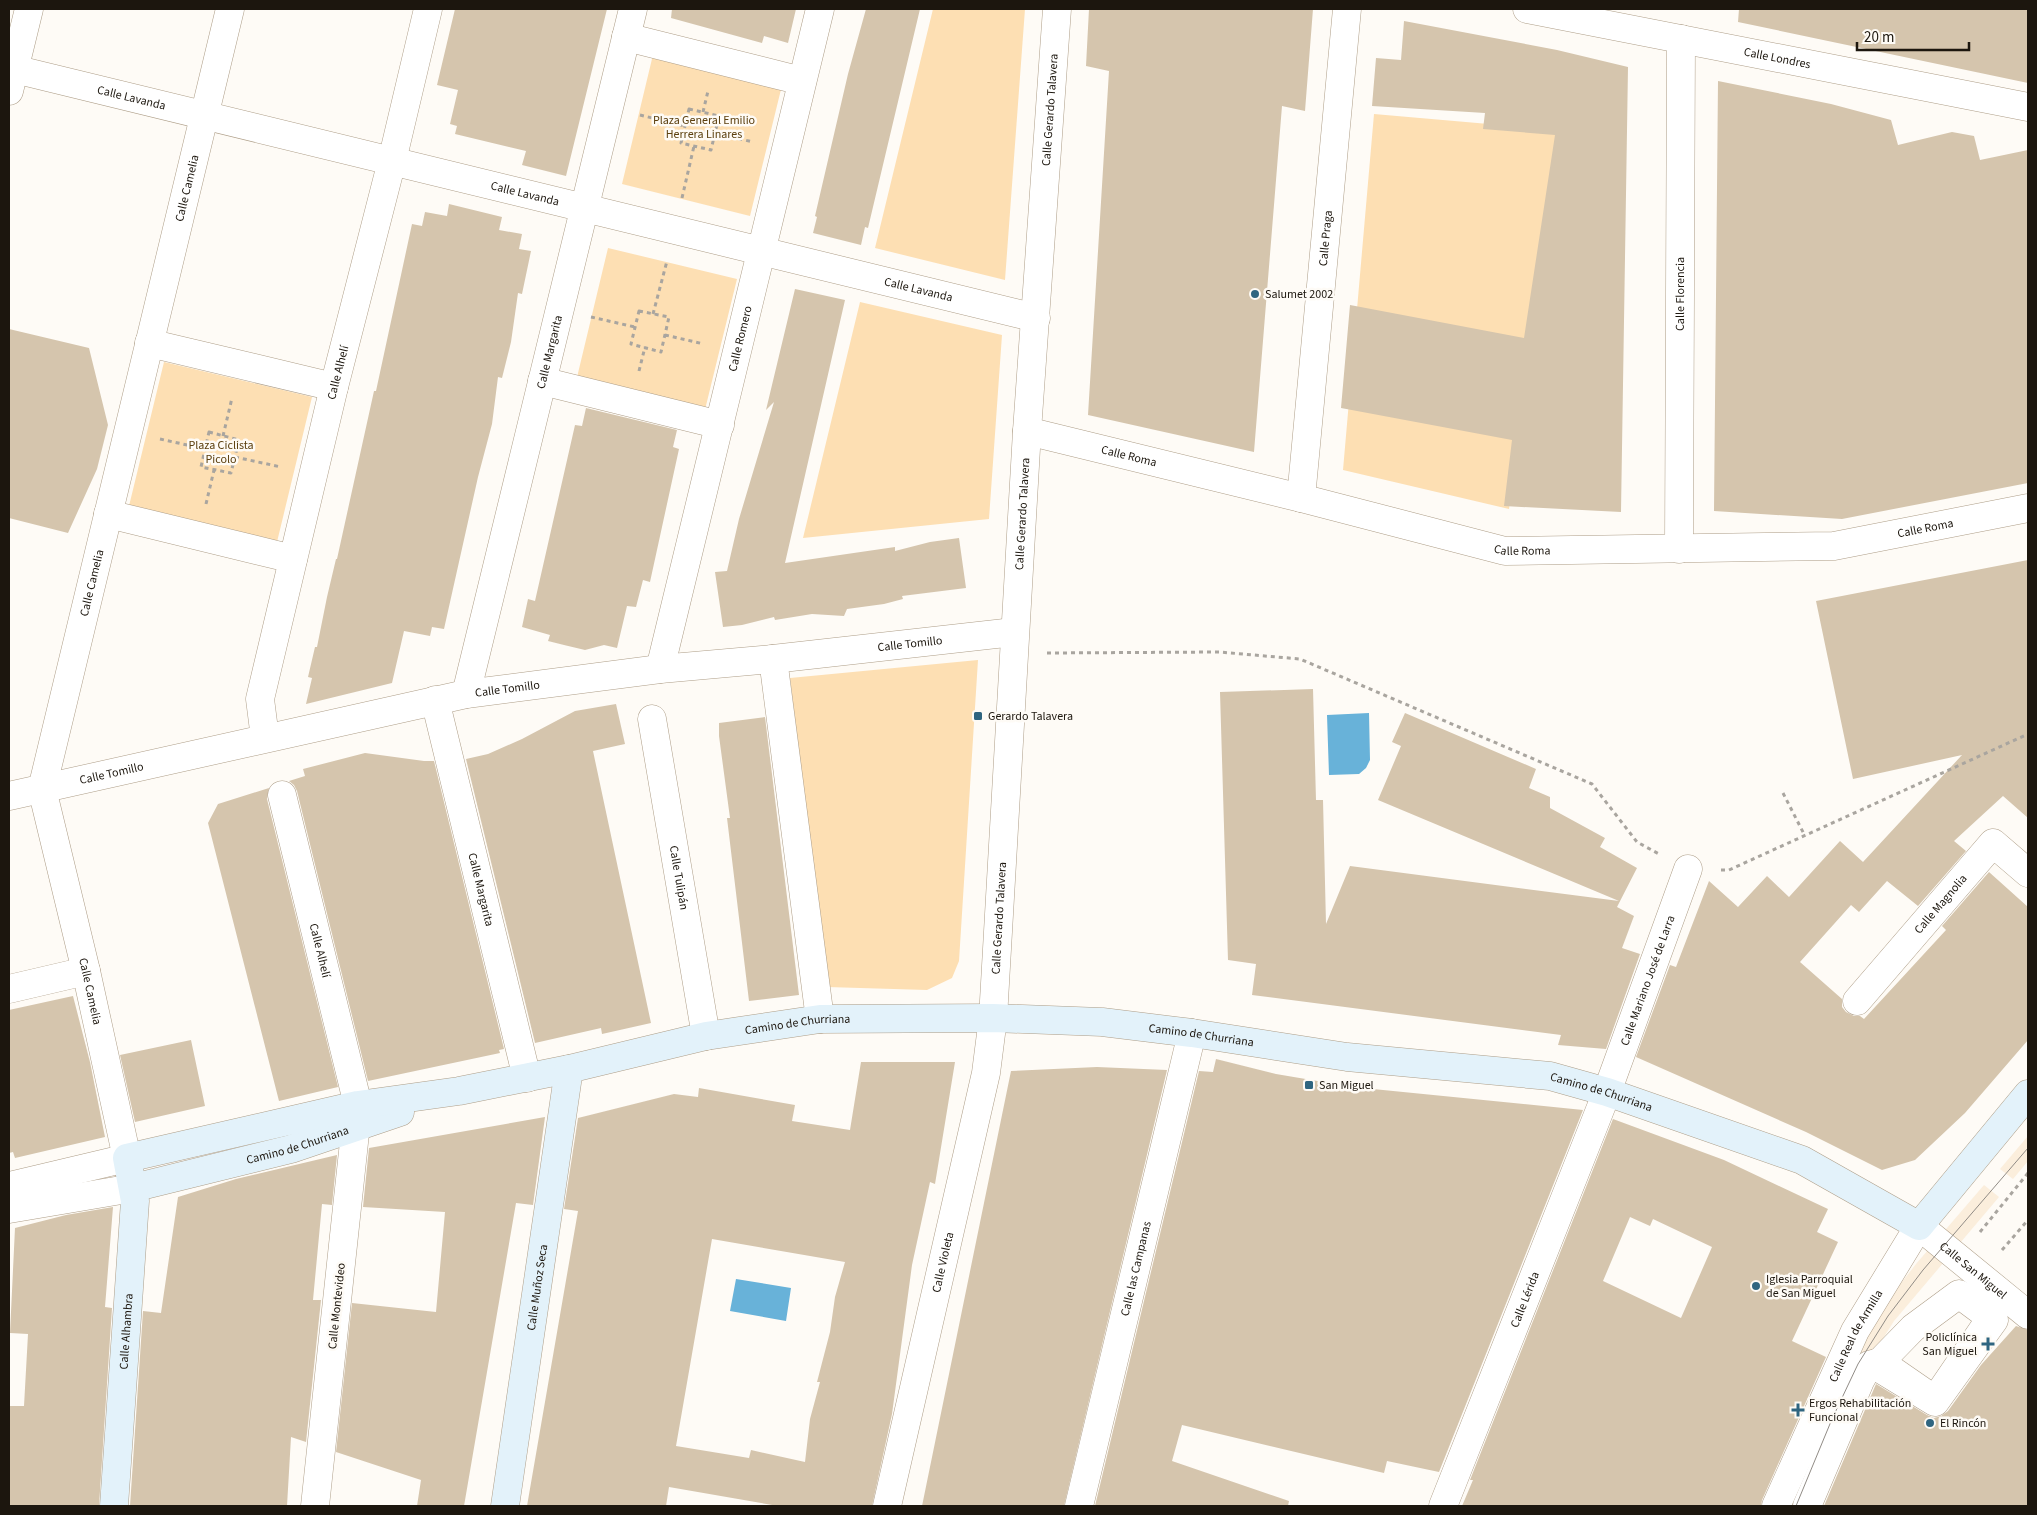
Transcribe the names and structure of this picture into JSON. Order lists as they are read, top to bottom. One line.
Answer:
{"streets":{"main road":["Camino de Churriana","Calle Muñoz Seca","Calle Alhambra"],"street":["Calle Londres","Calle Lavanda","Calle Gerardo Talavera","Calle Camelia","Calle Praga","Calle Florencia","Calle Romero","Calle Margarita","Calle Alhelí","Calle Roma","Calle Tomillo","Calle Tulipán","Calle Magnolia","Calle Mariano José de Larra","Calle Violeta","Calle las Campanas","Calle San Miguel","Calle Lérida","Calle Montevideo","Calle Real de Armilla"]},"crossings":[["Calle Londres","Calle Florencia"],["Calle Lavanda","Calle Gerardo Talavera"],["Calle Lavanda","Calle Camelia"],["Calle Lavanda","Calle Romero"],["Calle Lavanda","Calle Margarita"],["Calle Lavanda","Calle Alhelí"],["Calle Gerardo Talavera","Calle Roma"],["Calle Gerardo Talavera","Calle Tomillo"],["Calle Gerardo Talavera","Camino de Churriana"],["Calle Gerardo Talavera","Calle Violeta"],["Calle Camelia","Calle Tomillo"],["Calle Camelia","Camino de Churriana"],["Calle Camelia","Calle Alhambra"],["Calle Praga","Calle Roma"],["Calle Florencia","Calle Roma"],["Calle Romero","Calle Tomillo"],["Calle Margarita","Calle Tomillo"],["Calle Margarita","Camino de Churriana"],["Calle Alhelí","Calle Tomillo"],["Calle Alhelí","Camino de Churriana"],["Calle Alhelí","Calle Montevideo"],["Calle Tulipán","Camino de Churriana"],["Calle Mariano José de Larra","Camino de Churriana"],["Calle Mariano José de Larra","Calle Lérida"],["Camino de Churriana","Calle Violeta"],["Camino de Churriana","Calle las Campanas"],["Camino de Churriana","Calle San Miguel"],["Camino de Churriana","Calle Muñoz Seca"],["Camino de Churriana","Calle Lérida"],["Camino de Churriana","Calle Montevideo"],["Camino de Churriana","Calle Alhambra"],["Camino de Churriana","Calle Real de Armilla"],["Calle San Miguel","Calle Real de Armilla"]],"parks":["Plaza General Emilio Herrera Linares","Plaza Ciclista Picolo"],"places":{"other":["Salumet 2002","Iglesia Parroquial de San Miguel","El Rincón"],"transit":["Gerardo Talavera","San Miguel"],"health":["Policlínica San Miguel","Ergos Rehabilitación Funcional"]},"scale_bar":"20 m"}
